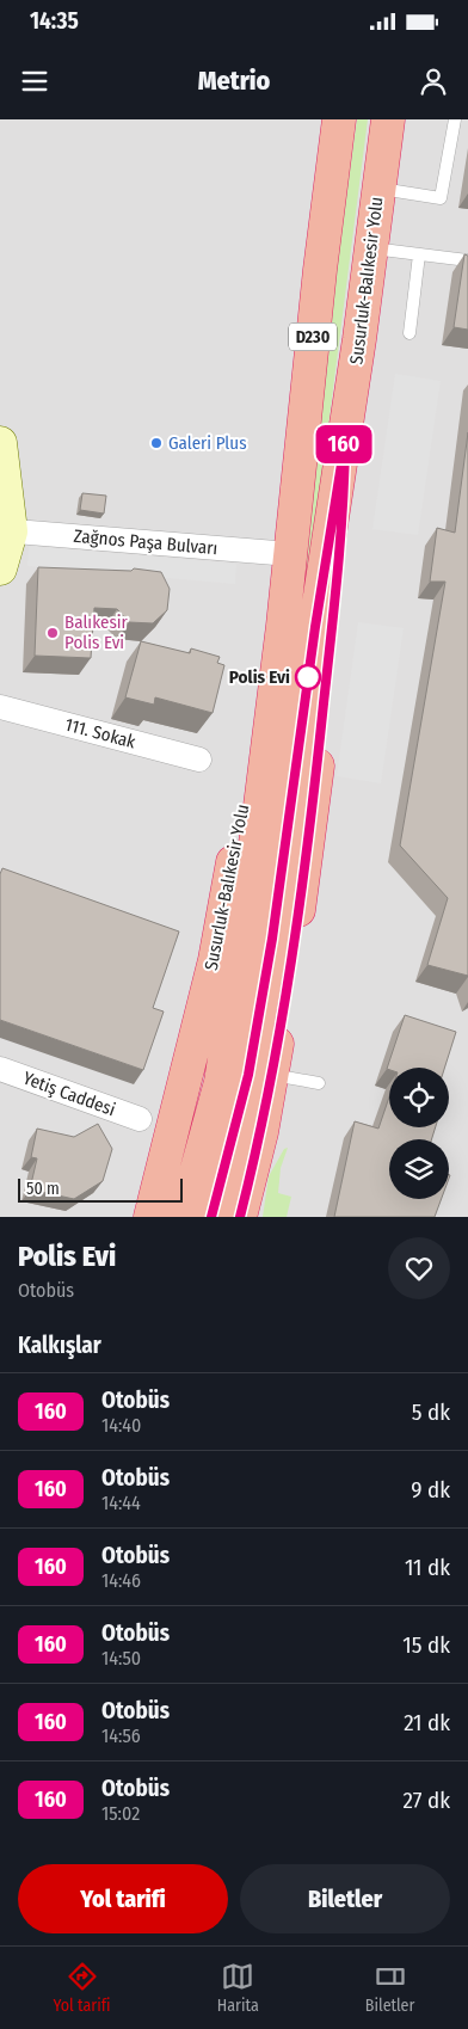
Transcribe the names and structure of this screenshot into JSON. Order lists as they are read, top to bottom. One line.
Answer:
{"streets":{"highway":["Susurluk-Balıkesir Yolu","D230"],"street":["Zağnos Paşa Bulvarı","111. Sokak","Yetiş Caddesi"]},"crossings":[["Susurluk-Balıkesir Yolu","Zağnos Paşa Bulvarı"]],"places":["Galeri Plus","Balıkesir Polis Evi","Polis Evi"],"lines":["bus line 160"],"scale_bar":"50 m","page":{"status":"14:35","header":"Metrio","on_map":"160","scale":"50 m","heading":[["Polis Evi","Otobüs"],"Kalkışlar"],"list":[{"mark":"160","name":"Otobüs","note":"14:40","value":"5 dk"},{"mark":"160","name":"Otobüs","note":"14:44","value":"9 dk"},{"mark":"160","name":"Otobüs","note":"14:46","value":"11 dk"},{"mark":"160","name":"Otobüs","note":"14:50","value":"15 dk"},{"mark":"160","name":"Otobüs","note":"14:56","value":"21 dk"},{"mark":"160","name":"Otobüs","note":"15:02","value":"27 dk"}],"buttons":["Yol tarifi","Biletler"],"tabs":["Yol tarifi","Harita","Biletler"]}}
